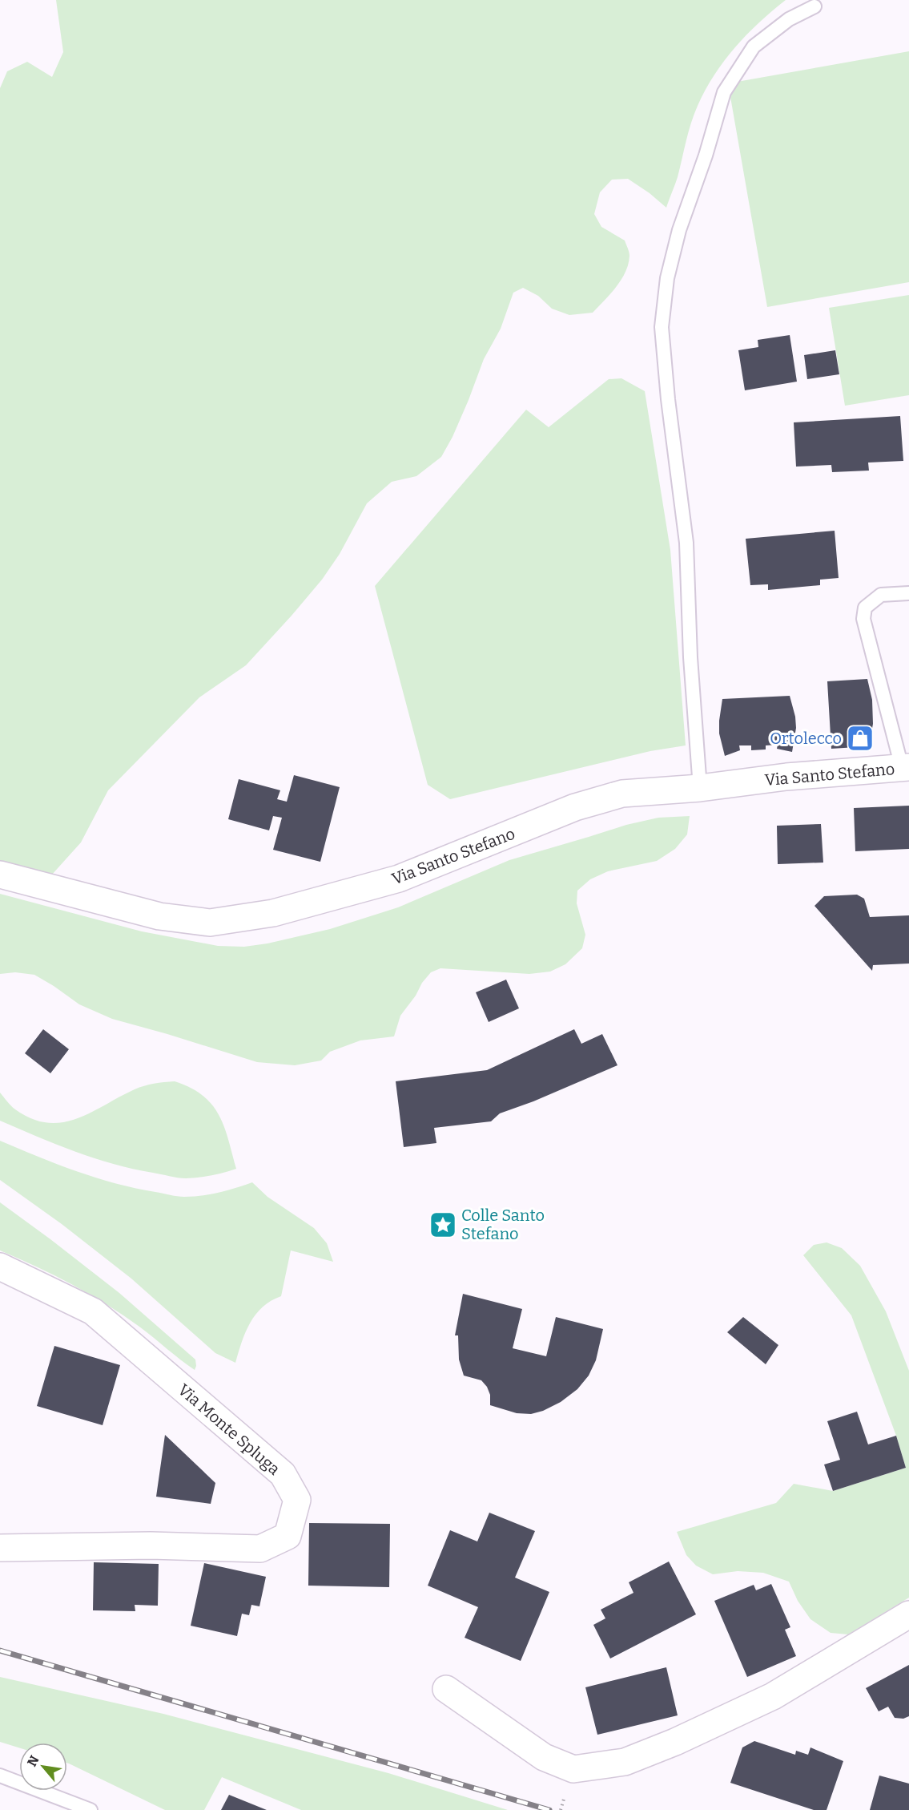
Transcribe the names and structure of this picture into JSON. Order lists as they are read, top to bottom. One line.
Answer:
{"streets":{"street":["Via Santo Stefano","Via Monte Spluga"]},"places":{"shop":["Ortolecco"],"place":["Colle Santo Stefano"]},"north":"top left"}
